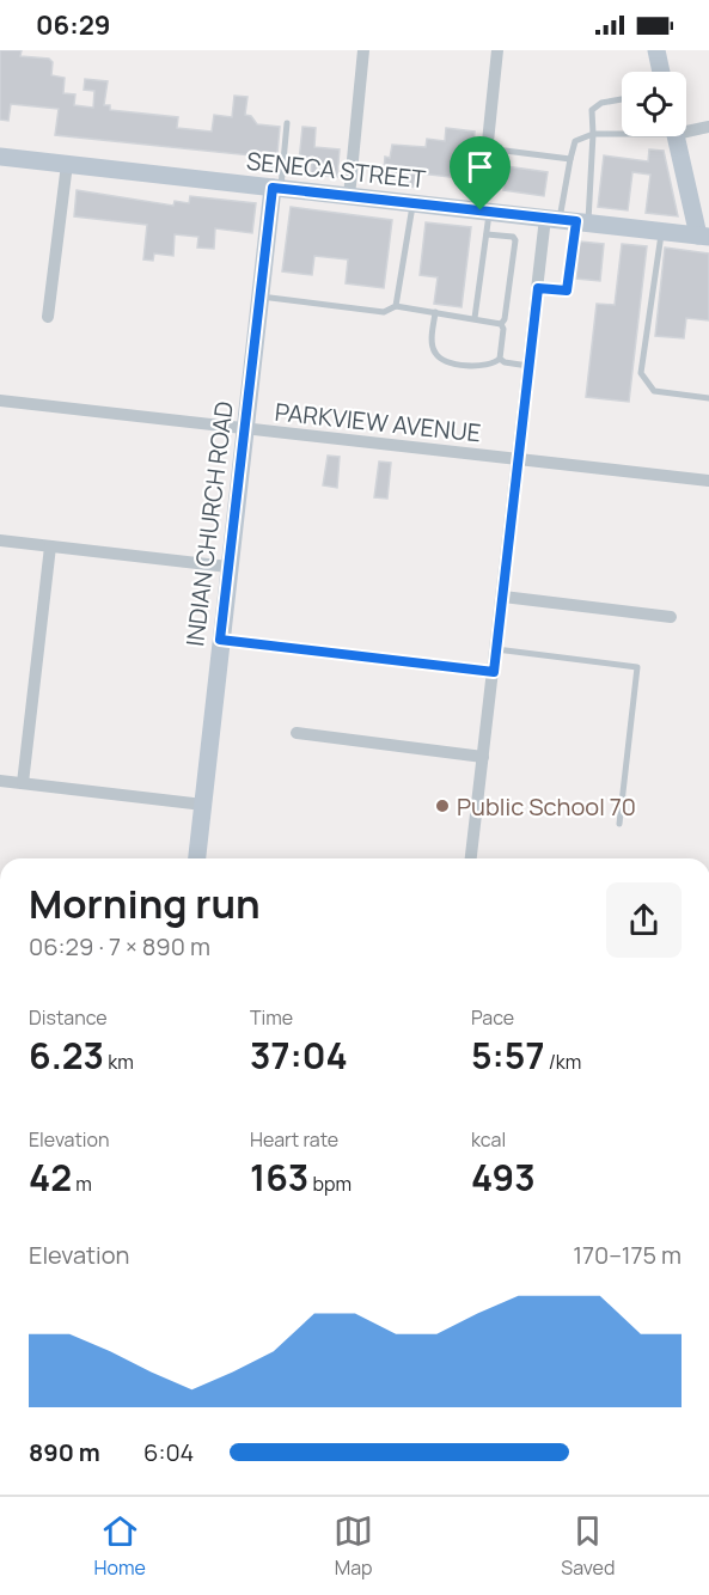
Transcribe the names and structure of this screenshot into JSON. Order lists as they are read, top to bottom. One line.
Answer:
{"streets":{"street":["SENECA STREET","PARKVIEW AVENUE","INDIAN CHURCH ROAD"]},"crossings":[["SENECA STREET","INDIAN CHURCH ROAD"],["PARKVIEW AVENUE","INDIAN CHURCH ROAD"]],"places":["Public School 70"],"page":{"status":"06:29","heading":["Morning run","06:29 · 7 × 890 m"],"stats":[["Distance","6.23 km"],["Time","37:04"],["Pace","5:57 /km"],["Elevation","42 m"],["Heart rate","163 bpm"],["kcal","493"]],"chart":["Elevation","170–175 m"],"list":[{"name":"890 m","note":"6:04"}],"tabs":["Home","Map","Saved"]}}
